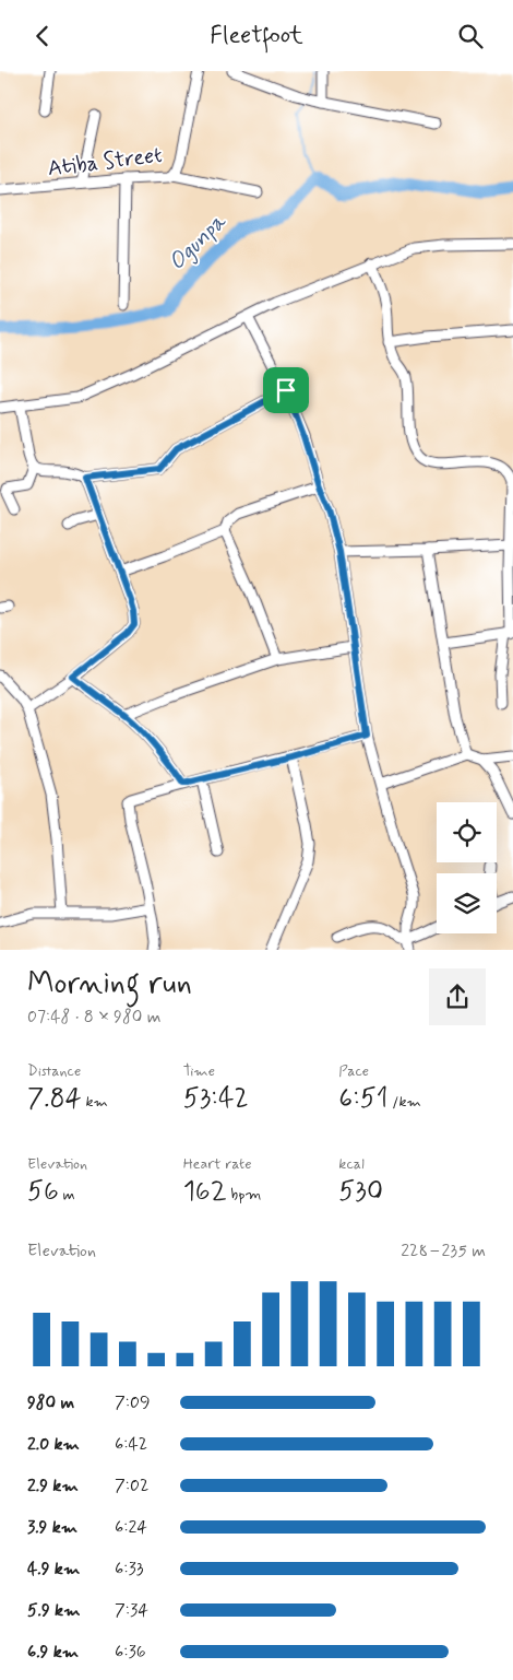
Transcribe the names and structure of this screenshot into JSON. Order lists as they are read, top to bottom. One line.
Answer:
{"streets":{"street":["Atiba Street"]},"water":["Ogunpa"],"page":{"header":"Fleetfoot","heading":["Morning run","07:48 · 8 × 980 m"],"stats":[["Distance","7.84 km"],["Time","53:42"],["Pace","6:51 /km"],["Elevation","56 m"],["Heart rate","162 bpm"],["kcal","530"]],"chart":["Elevation","228–235 m"],"list":[{"name":"980 m","note":"7:09"},{"name":"2.0 km","note":"6:42"},{"name":"2.9 km","note":"7:02"},{"name":"3.9 km","note":"6:24"},{"name":"4.9 km","note":"6:33"},{"name":"5.9 km","note":"7:34"},{"name":"6.9 km","note":"6:36"}]}}
